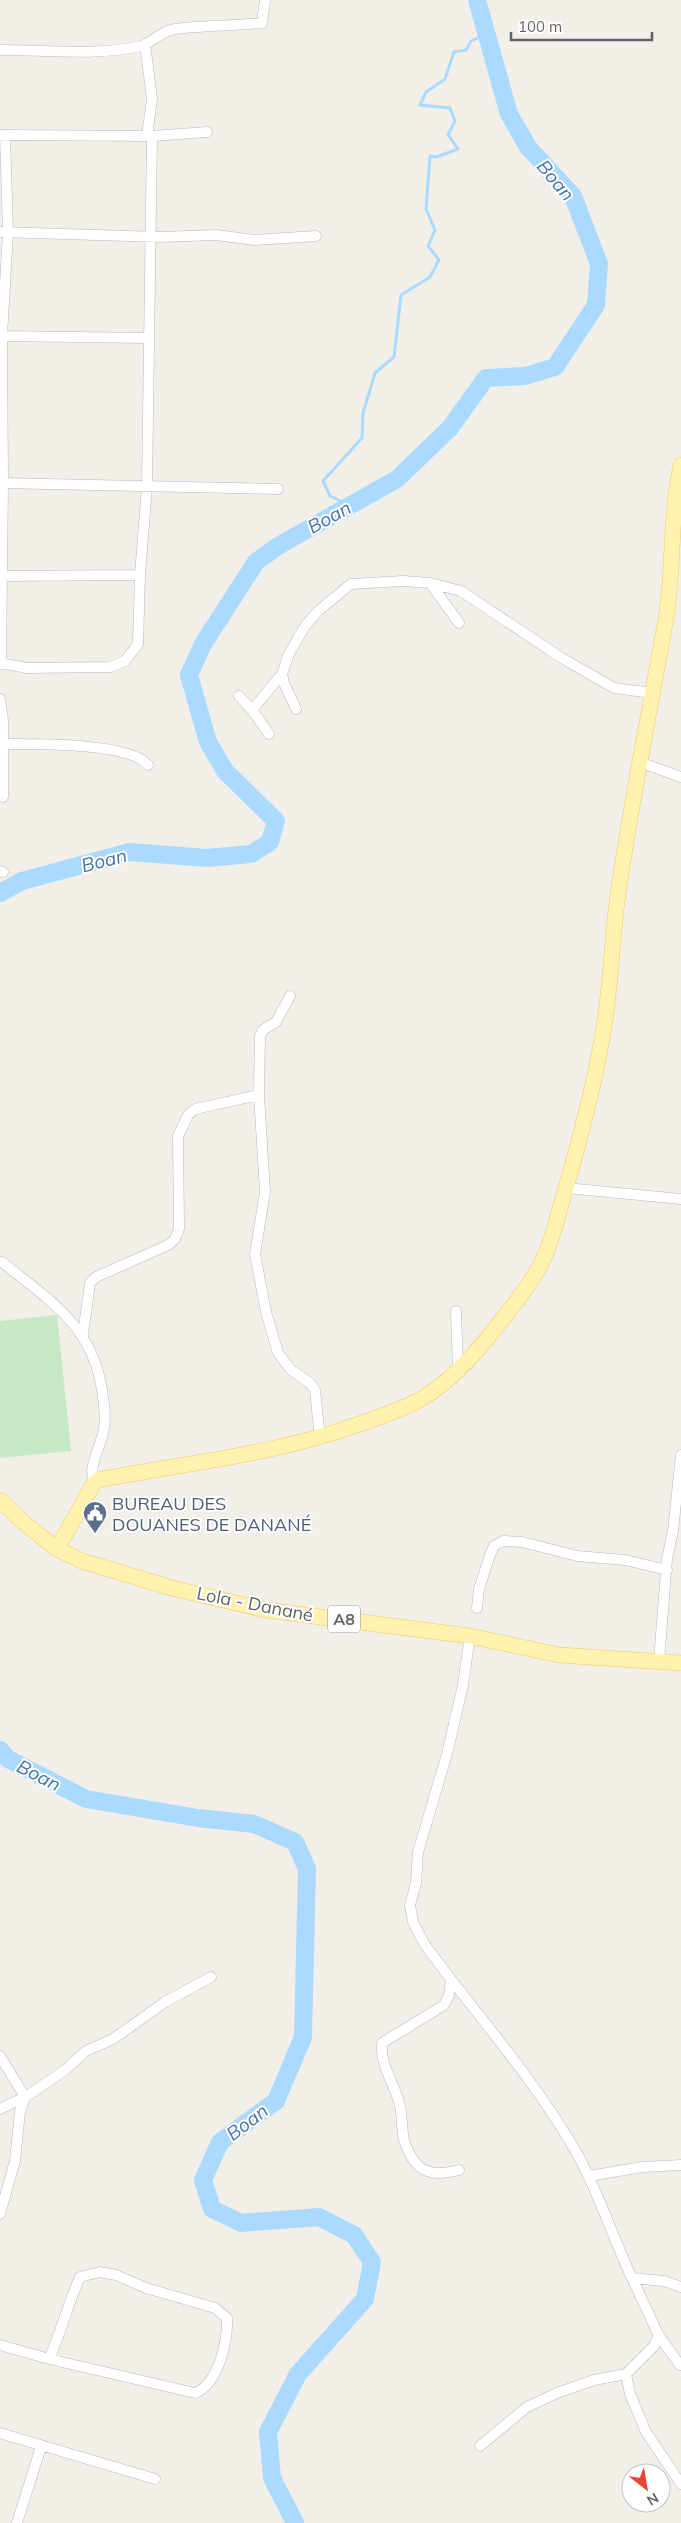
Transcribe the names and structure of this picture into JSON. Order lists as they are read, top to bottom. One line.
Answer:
{"streets":{"main road":["Lola - Danané","A8"]},"water":["Boan"],"places":{"public building":["BUREAU DES DOUANES DE DANANÉ"]},"scale_bar":"100 m","north":"bottom right"}
